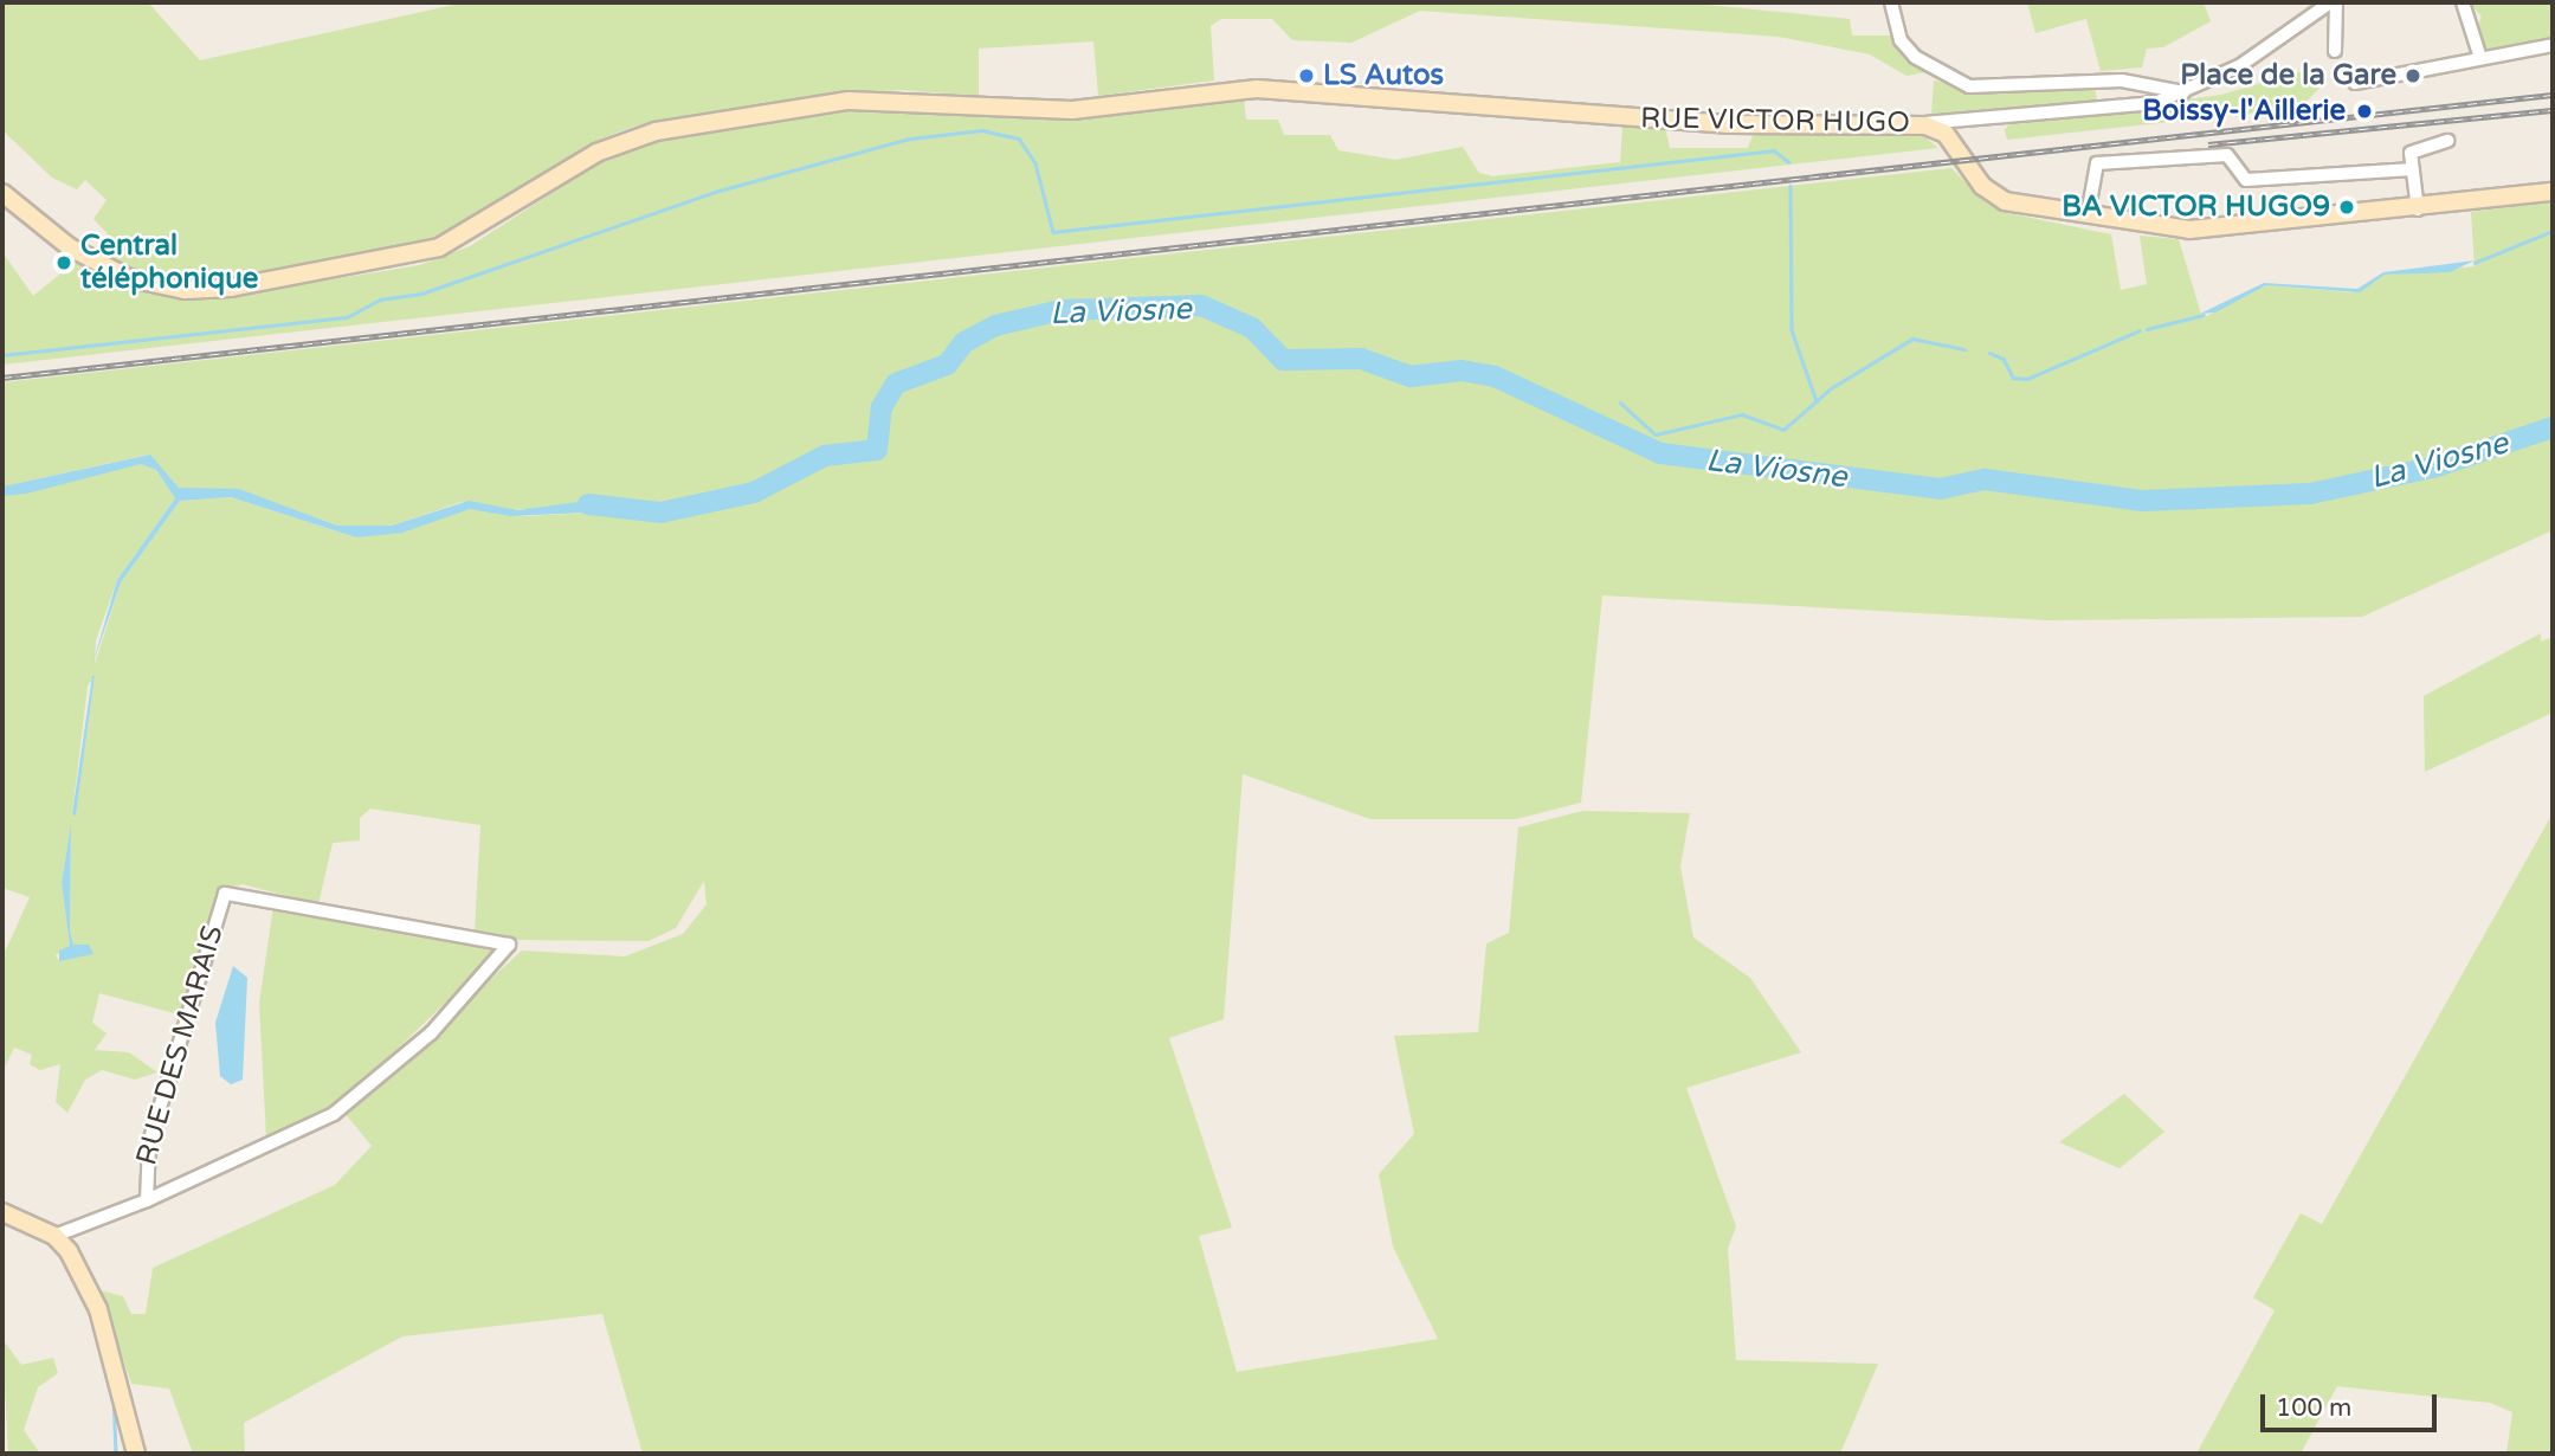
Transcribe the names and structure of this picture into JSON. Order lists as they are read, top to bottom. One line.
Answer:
{"streets":{"main road":["RUE VICTOR HUGO"],"street":["RUE DES MARAIS"]},"water":["La Viosne"],"places":["LS Autos","Place de la Gare","Boissy-l'Aillerie","BA VICTOR HUGO9","Central téléphonique"],"scale_bar":"100 m"}
